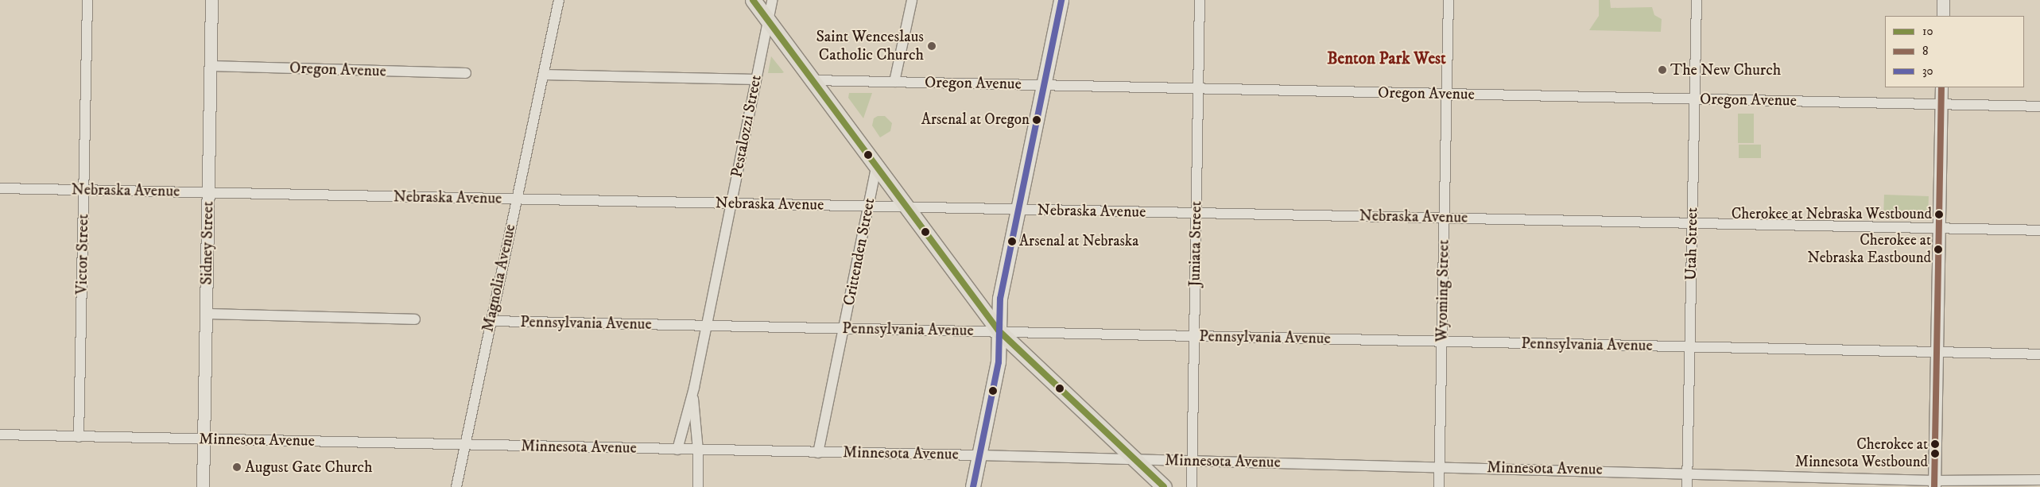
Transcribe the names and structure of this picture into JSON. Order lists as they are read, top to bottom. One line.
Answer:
{"streets":{"street":["Oregon Avenue","Pestalozzi Street","Nebraska Avenue","Sidney Street","Juniata Street","Utah Street","Crittenden Street","Victor Street","Magnolia Avenue","Wyoming Street","Pennsylvania Avenue","Minnesota Avenue"]},"crossings":[["Oregon Avenue","Sidney Street"],["Oregon Avenue","Juniata Street"],["Oregon Avenue","Utah Street"],["Oregon Avenue","Wyoming Street"],["Pestalozzi Street","Nebraska Avenue"],["Pestalozzi Street","Pennsylvania Avenue"],["Pestalozzi Street","Minnesota Avenue"],["Nebraska Avenue","Sidney Street"],["Nebraska Avenue","Juniata Street"],["Nebraska Avenue","Utah Street"],["Nebraska Avenue","Crittenden Street"],["Nebraska Avenue","Victor Street"],["Nebraska Avenue","Magnolia Avenue"],["Nebraska Avenue","Wyoming Street"],["Sidney Street","Minnesota Avenue"],["Juniata Street","Pennsylvania Avenue"],["Juniata Street","Minnesota Avenue"],["Utah Street","Pennsylvania Avenue"],["Utah Street","Minnesota Avenue"],["Crittenden Street","Pennsylvania Avenue"],["Crittenden Street","Minnesota Avenue"],["Victor Street","Minnesota Avenue"],["Magnolia Avenue","Pennsylvania Avenue"],["Magnolia Avenue","Minnesota Avenue"],["Wyoming Street","Pennsylvania Avenue"],["Wyoming Street","Minnesota Avenue"]],"districts":["Benton Park West"],"places":["Saint Wenceslaus Catholic Church","The New Church","Arsenal at Oregon","Cherokee at Nebraska Westbound","Arsenal at Nebraska","Cherokee at Nebraska Eastbound","Cherokee at Minnesota Westbound","August Gate Church"],"lines":["transit line 10","transit line 30","transit line 8"],"legend":["10","8","30"]}
